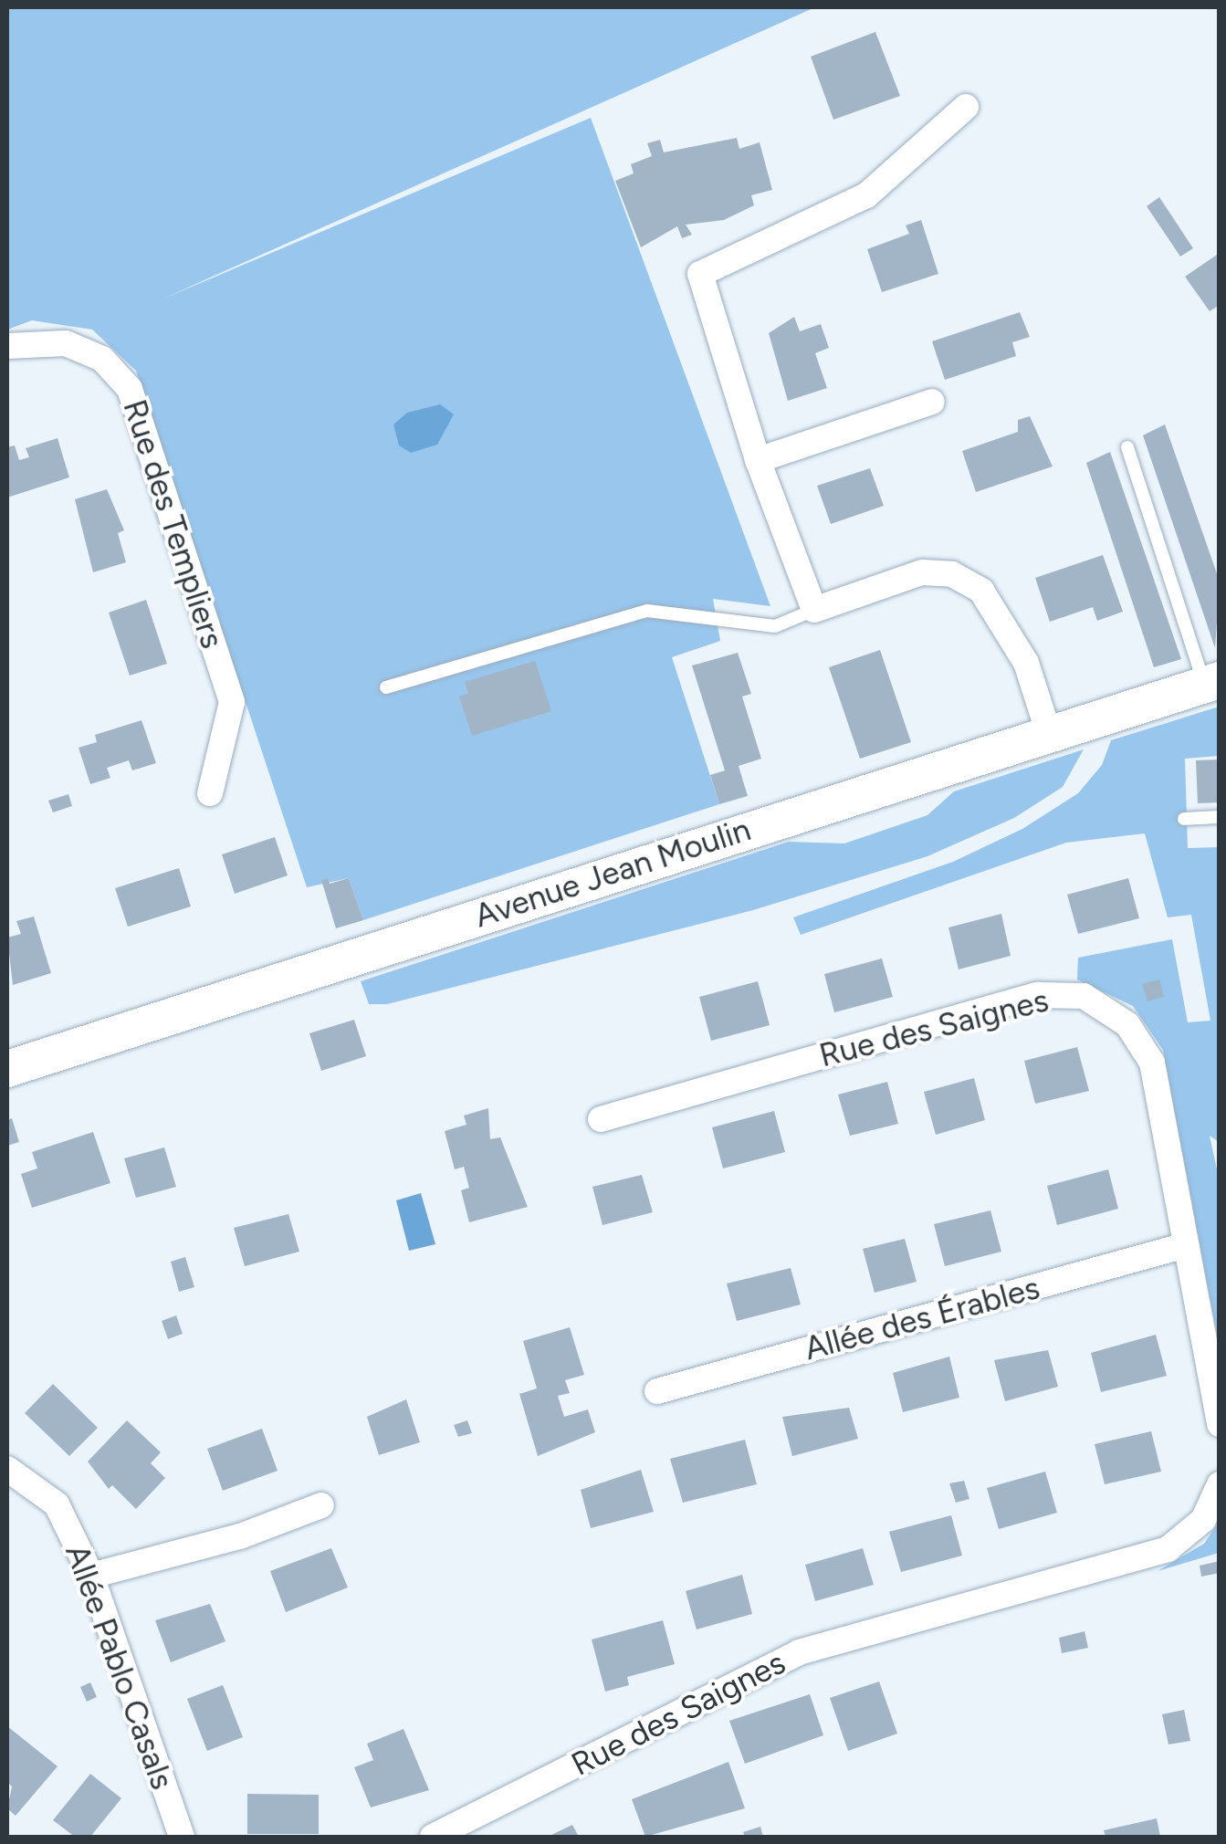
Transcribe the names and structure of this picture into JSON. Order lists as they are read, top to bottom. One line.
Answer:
{"streets":{"main road":["Avenue Jean Moulin"],"street":["Rue des Templiers","Rue des Saignes","Allée des Érables","Allée Pablo Casals"]},"crossings":[["Rue des Saignes","Allée des Érables"]]}
